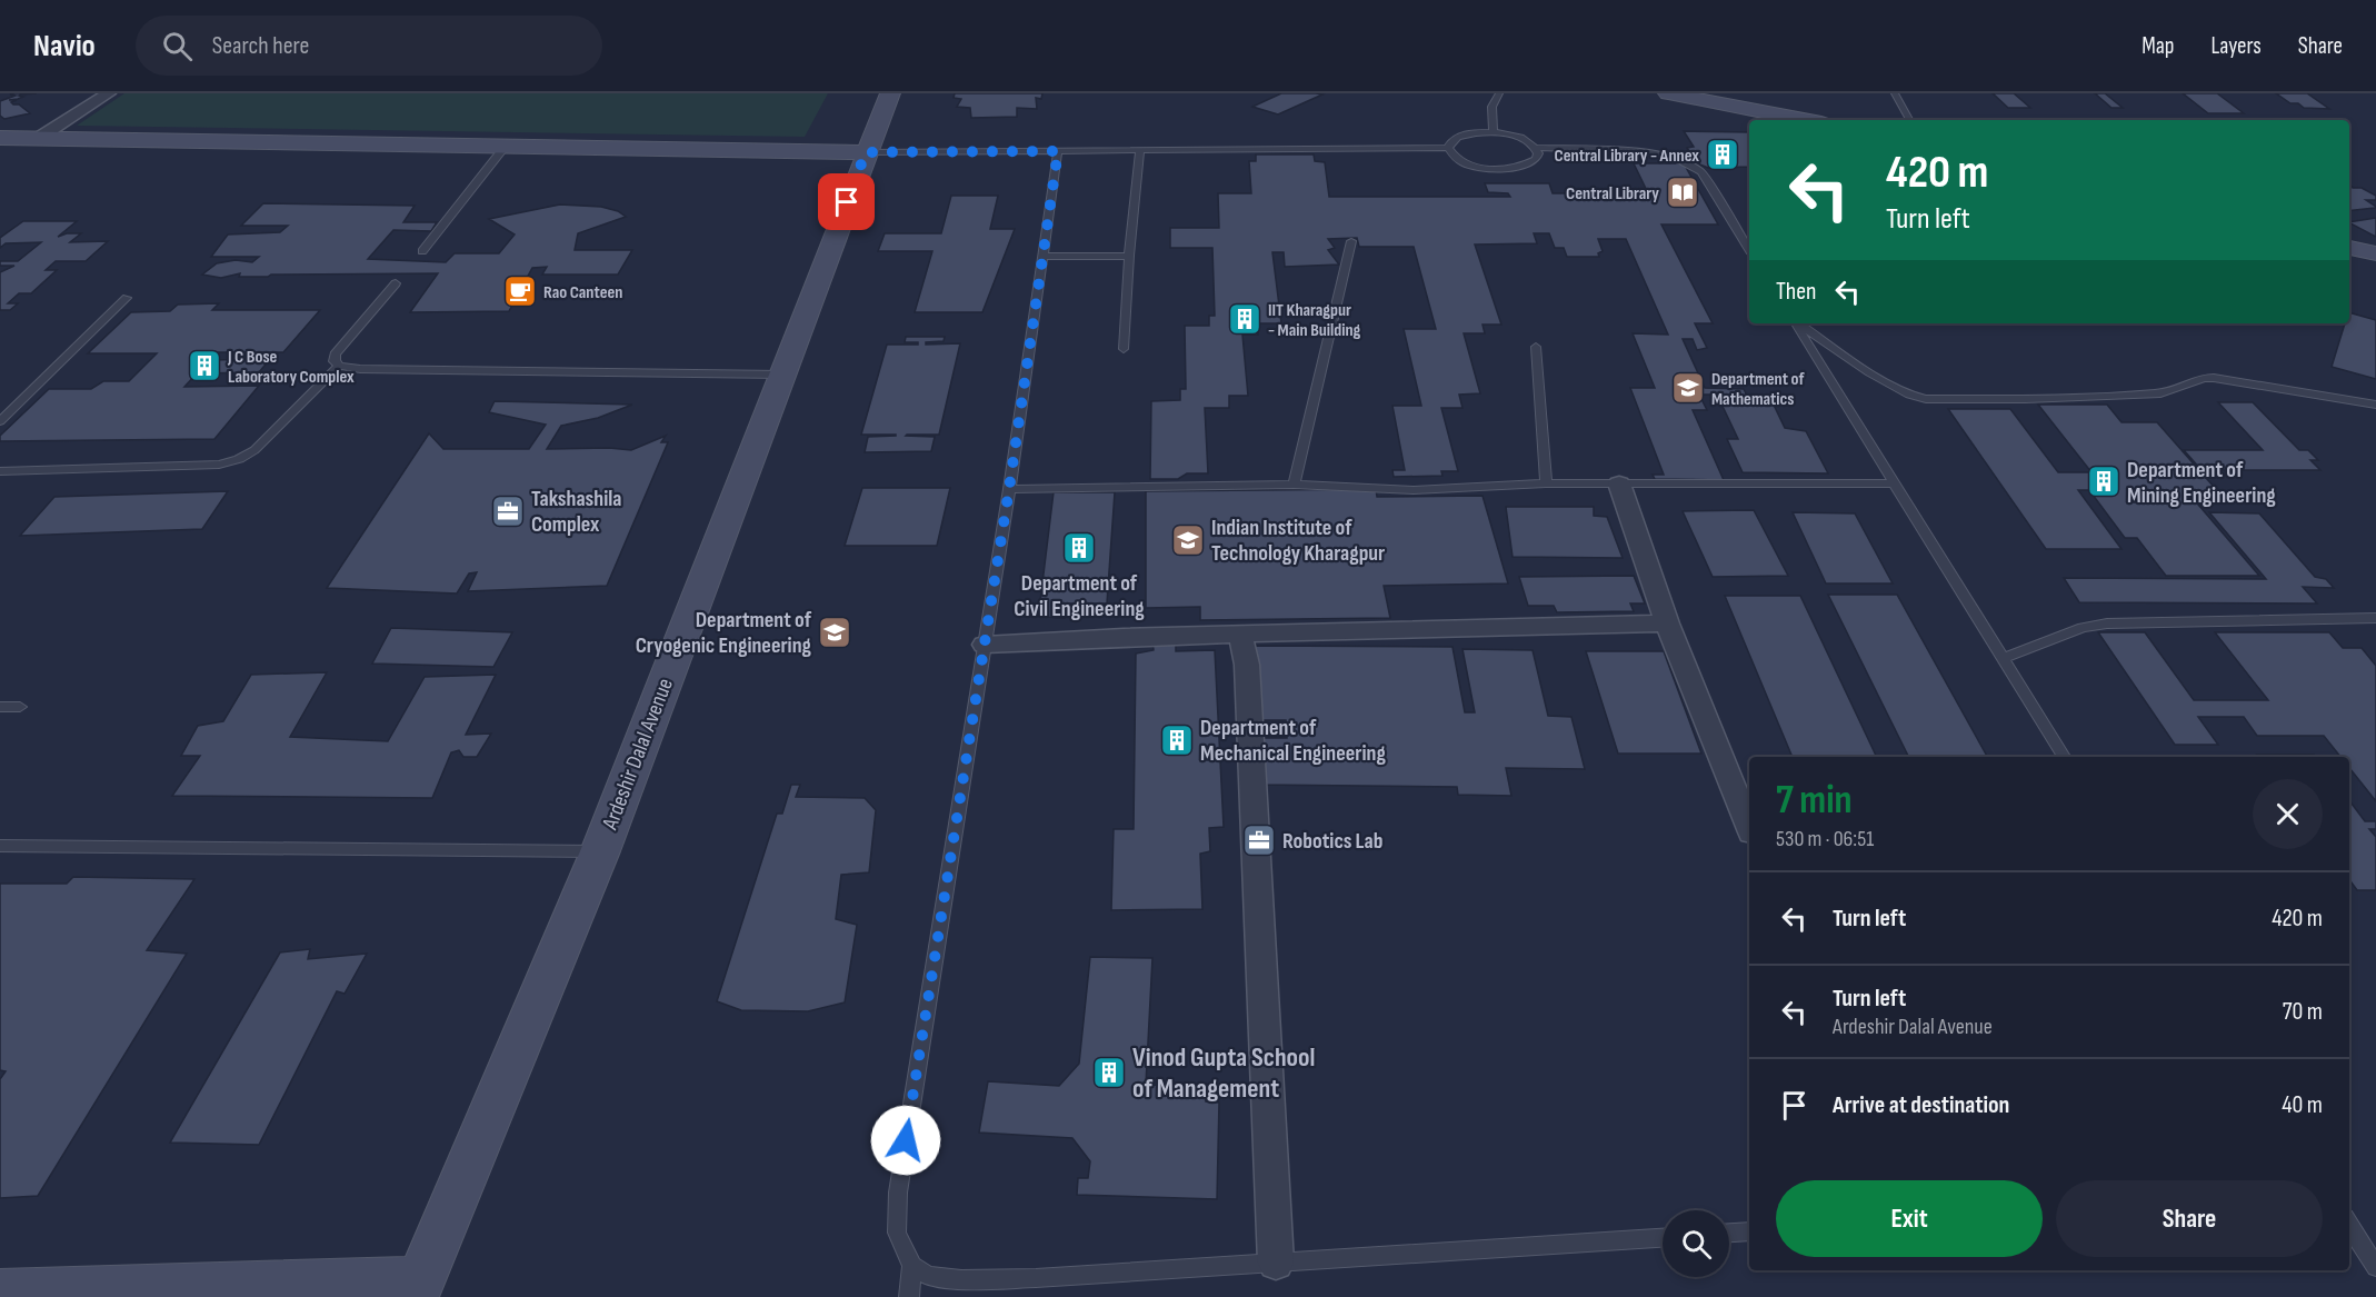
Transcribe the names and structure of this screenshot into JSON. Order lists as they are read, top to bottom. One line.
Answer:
{"streets":{"street":["Ardeshir Dalal Avenue"]},"places":{"building":["Central Library - Annex","IIT Kharagpur - Main Building","J C Bose Laboratory Complex","Department of Mining Engineering","Department of Civil Engineering","Department of Mechanical Engineering","Vinod Gupta School of Management"],"library":["Central Library"],"cafe":["Rao Canteen"],"school or university":["Department of Mathematics","Indian Institute of Technology Kharagpur","Department of Cryogenic Engineering"],"office":["Takshashila Complex","Robotics Lab"]},"page":{"header":"Navio","search":"Search here","nav":["Map","Layers","Share"],"turn":["420 m","Turn left"],"then":"Then","heading":["7 min","530 m · 06:51"],"list":[{"name":"Turn left","value":"420 m"},{"name":"Turn left","note":"Ardeshir Dalal Avenue","value":"70 m"},{"name":"Arrive at destination","value":"40 m"}],"buttons":["Exit","Share"]}}
